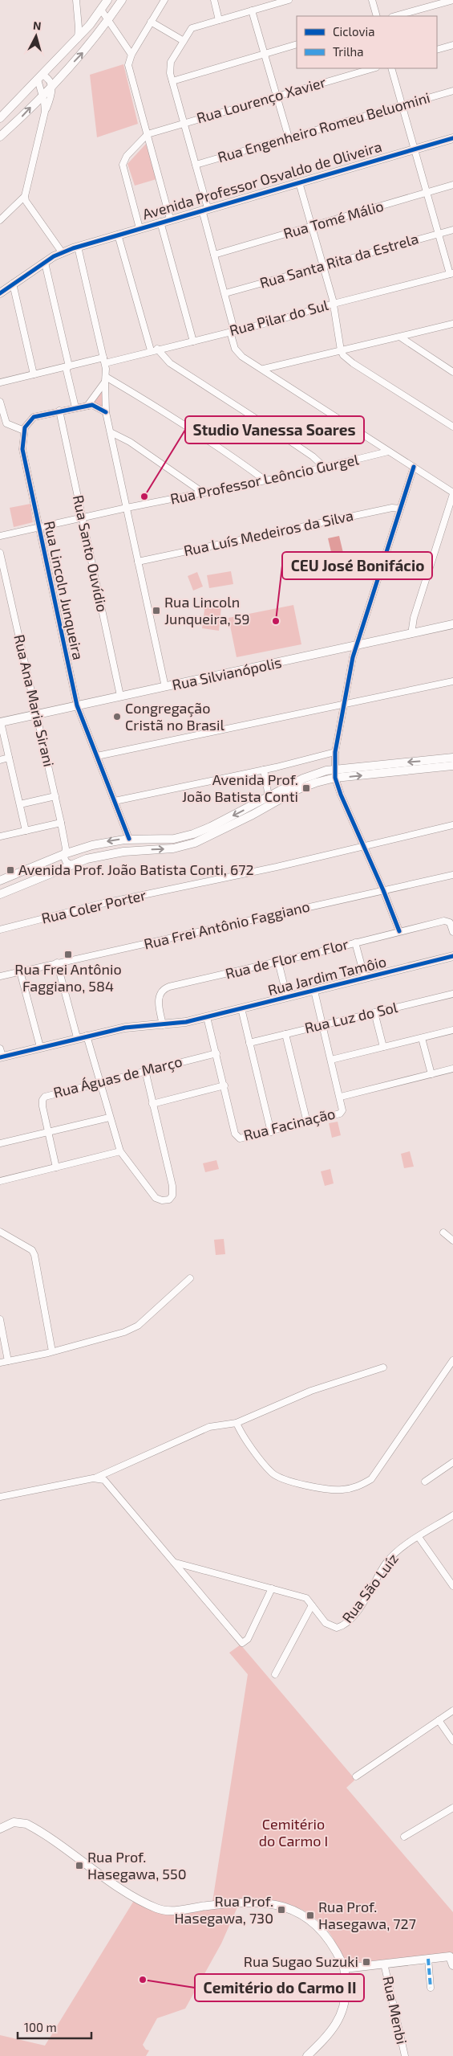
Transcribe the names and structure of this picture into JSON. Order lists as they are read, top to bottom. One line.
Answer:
{"streets":{"main road":["Avenida Professor Osvaldo de Oliveira","Rua Silvianópolis","Rua Jardim Tamôio"],"street":["Rua Lourenço Xavier","Rua Engenheiro Romeu Beluomini","Rua Tomé Málio","Rua Santa Rita da Estrela","Rua Pilar do Sul","Rua Professor Leôncio Gurgel","Rua Luís Medeiros da Silva","Rua Santo Ouvídio","Rua Lincoln Junqueira","Rua Ana Maria Sirani","Rua Coler Porter","Rua Frei Antônio Faggiano","Rua de Flor em Flor","Rua Luz do Sol","Rua Águas de Março","Rua Facinação","Rua São Luíz","Rua Menbi"]},"crossings":[["Rua Professor Leôncio Gurgel","Rua Santo Ouvídio"],["Rua Professor Leôncio Gurgel","Rua Lincoln Junqueira"],["Rua Santo Ouvídio","Rua Silvianópolis"],["Rua Lincoln Junqueira","Rua Silvianópolis"],["Rua Silvianópolis","Rua Ana Maria Sirani"],["Rua de Flor em Flor","Rua Jardim Tamôio"],["Rua Jardim Tamôio","Rua Facinação"],["Rua Luz do Sol","Rua Facinação"],["Rua Águas de Março","Rua Facinação"]],"parks":["Cemitério do Carmo I"],"places":{"other":["Studio Vanessa Soares","CEU José Bonifácio","Congregação Cristã no Brasil","Cemitério do Carmo II"],"transit":["Rua Lincoln Junqueira, 59","Avenida Prof. João Batista Conti","Avenida Prof. João Batista Conti, 672","Rua Frei Antônio Faggiano, 584","Rua Prof. Hasegawa, 550","Rua Prof. Hasegawa, 730","Rua Prof. Hasegawa, 727","Rua Sugao Suzuki"]},"legend":["Ciclovia","Trilha"],"scale_bar":"100 m","north":"top"}
